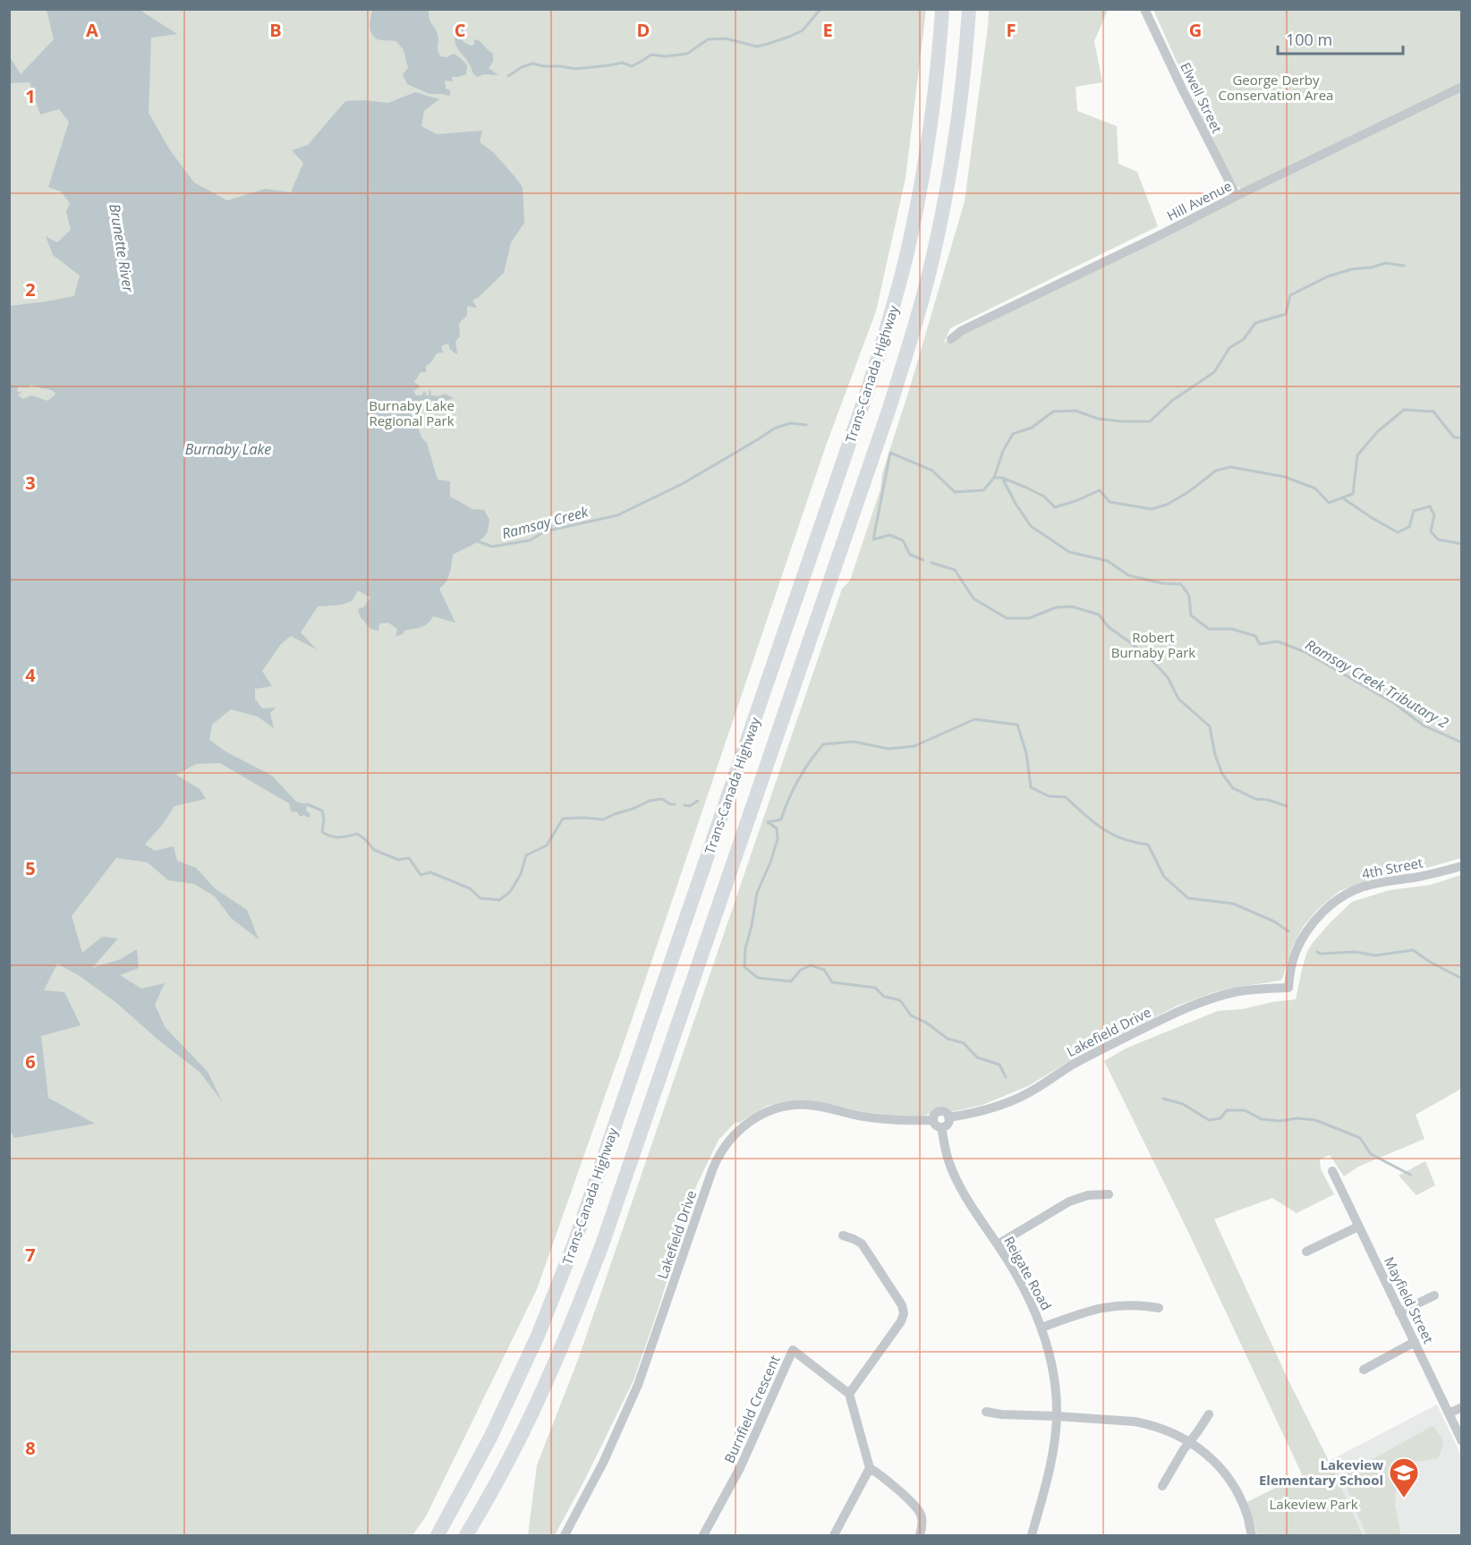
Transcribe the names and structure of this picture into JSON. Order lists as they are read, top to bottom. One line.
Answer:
{"streets":{"highway":["Trans-Canada Highway"],"street":["Elwell Street","Hill Avenue","4th Street","Lakefield Drive","Reigate Road","Mayfield Street","Burnfield Crescent"]},"crossings":[["Elwell Street","Hill Avenue"],["4th Street","Lakefield Drive"],["Lakefield Drive","Reigate Road"]],"water":["Brunette River","Burnaby Lake","Ramsay Creek","Ramsay Creek Tributary 2"],"parks":["George Derby Conservation Area","Burnaby Lake Regional Park","Robert Burnaby Park","Lakeview Park"],"places":{"school or university":["Lakeview Elementary School"]},"scale_bar":"100 m","grid":{"columns":["A","B","C","D","E","F","G"],"rows":["1","2","3","4","5","6","7","8"]}}
